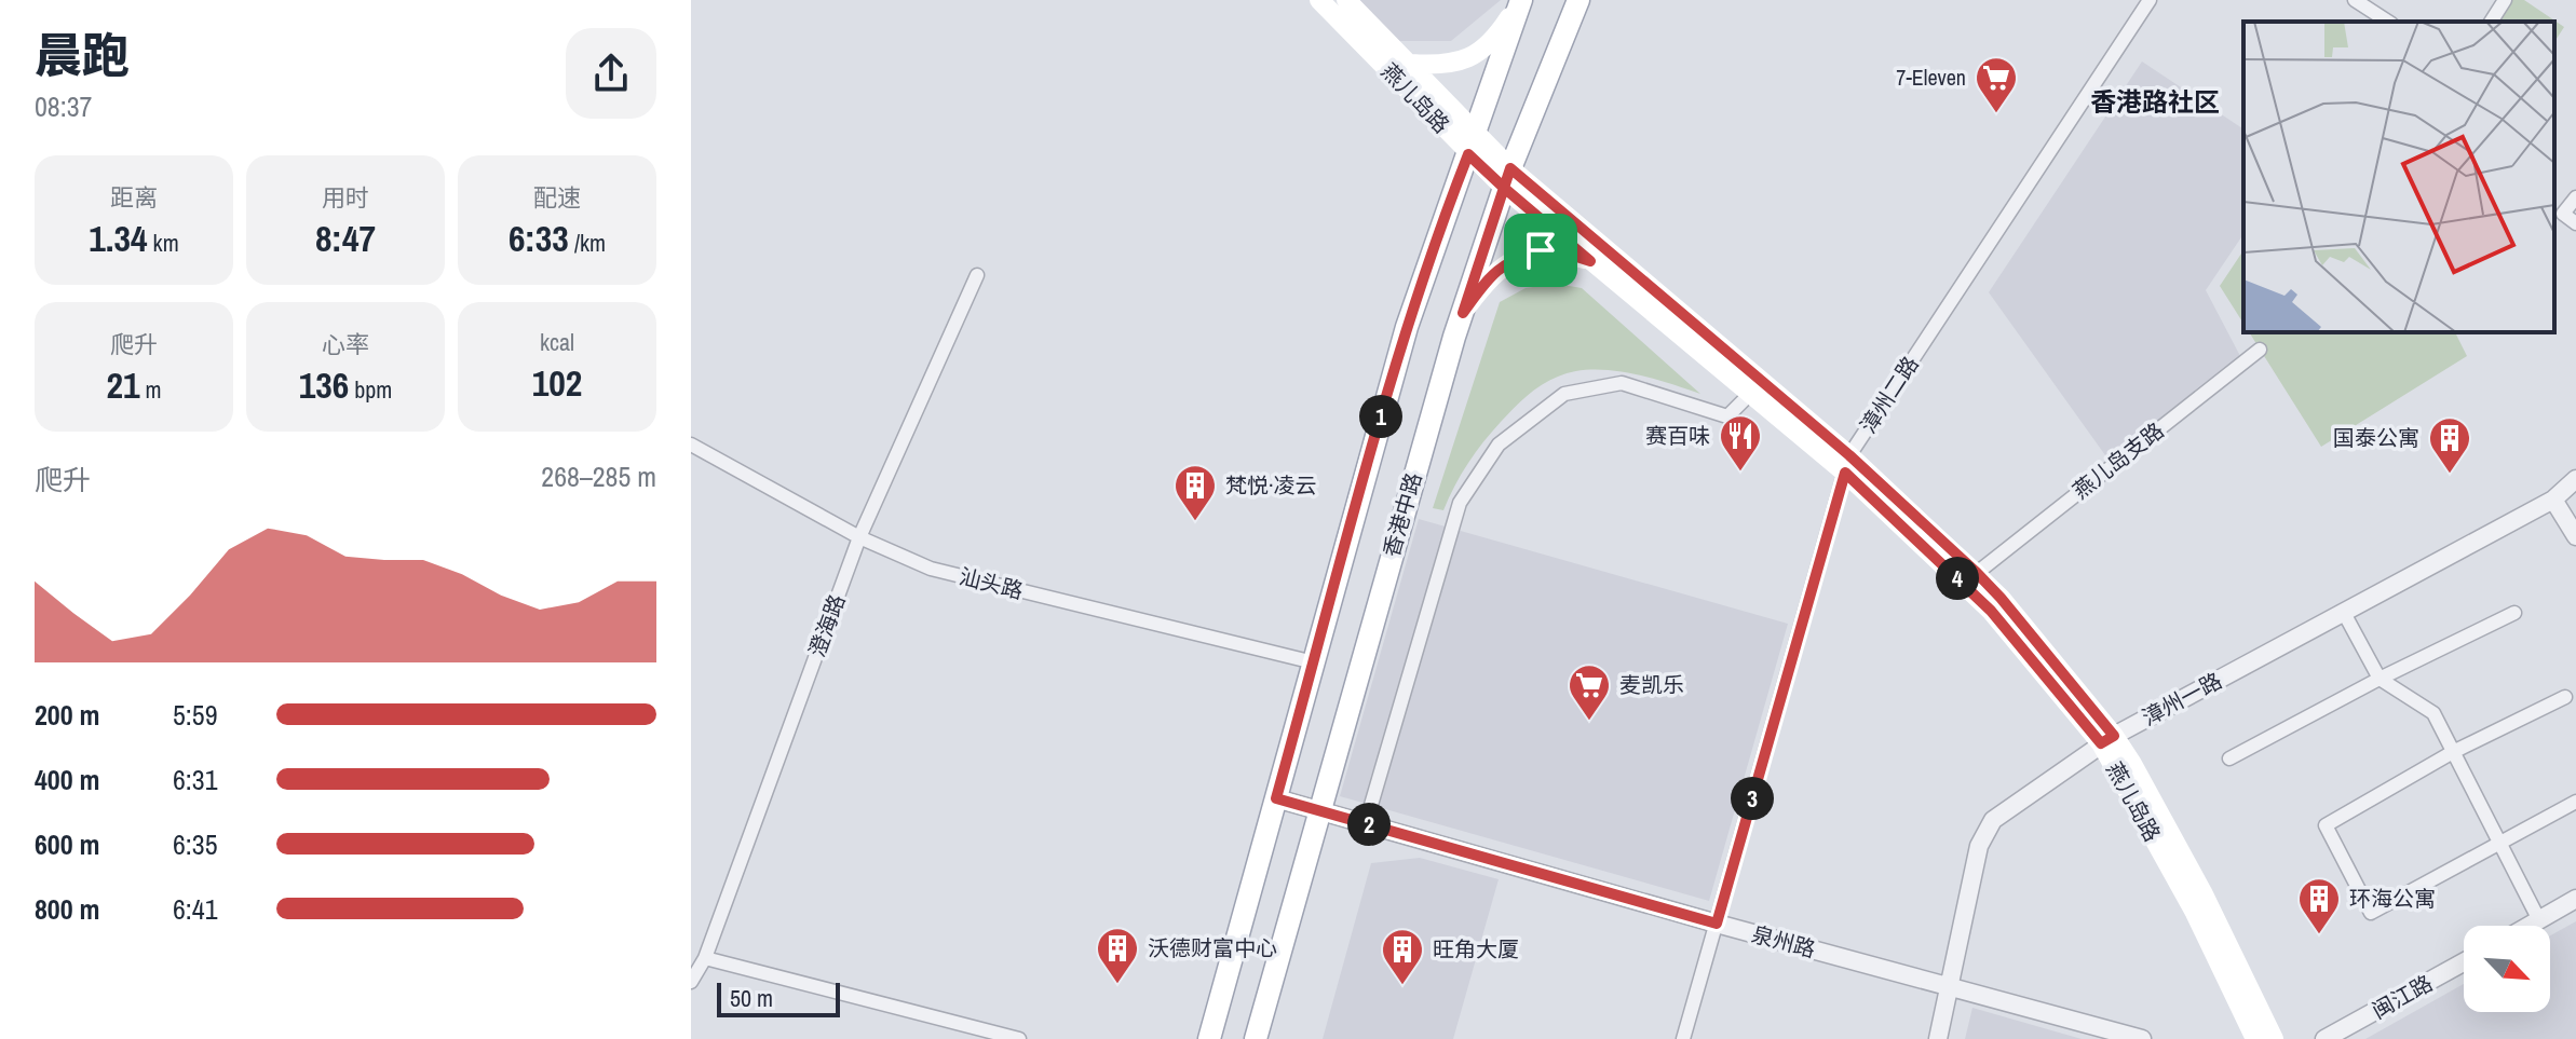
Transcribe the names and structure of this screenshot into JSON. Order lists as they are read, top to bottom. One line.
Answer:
{"streets":{"main road":["燕儿岛路","香港中路"],"street":["漳州二路","燕儿岛支路","汕头路","澄海路","漳州一路","泉州路","闽江路"]},"crossings":[["燕儿岛路","漳州二路"],["燕儿岛路","燕儿岛支路"],["燕儿岛路","香港中路"],["燕儿岛路","漳州一路"],["漳州二路","泉州路"],["香港中路","泉州路"],["汕头路","澄海路"],["漳州一路","泉州路"]],"districts":["香港路社区"],"places":{"supermarket":["7-Eleven","麦凯乐"],"restaurant":["赛百味"],"building":["国泰公寓","梵悦·凌云","环海公寓","沃德财富中心","旺角大厦"]},"scale_bar":"50 m","north":"bottom right","page":{"heading":["晨跑","08:37"],"stats":[["距离","1.34 km"],["用时","8:47"],["配速","6:33 /km"],["爬升","21 m"],["心率","136 bpm"],["kcal","102"]],"pins":["1","4","3","2"],"chart":["爬升","268–285 m"],"list":[{"name":"200 m","note":"5:59"},{"name":"400 m","note":"6:31"},{"name":"600 m","note":"6:35"},{"name":"800 m","note":"6:41"}],"scale":"50 m"}}
